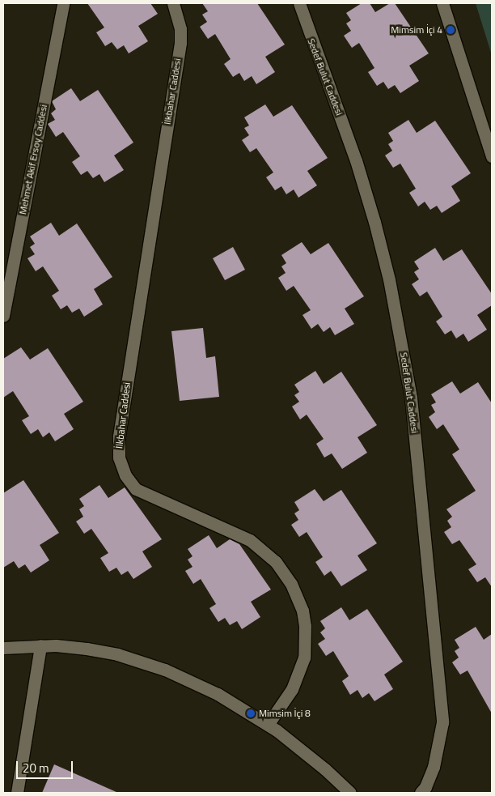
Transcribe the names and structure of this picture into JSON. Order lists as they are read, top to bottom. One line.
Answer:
{"streets":{"street":["Sedef Bulut Caddesi","İlkbahar Caddesi","Mehmet Akif Ersoy Caddesi"]},"places":["Mimsim İçi 4","Mimsim İçi 8"],"scale_bar":"20 m"}
